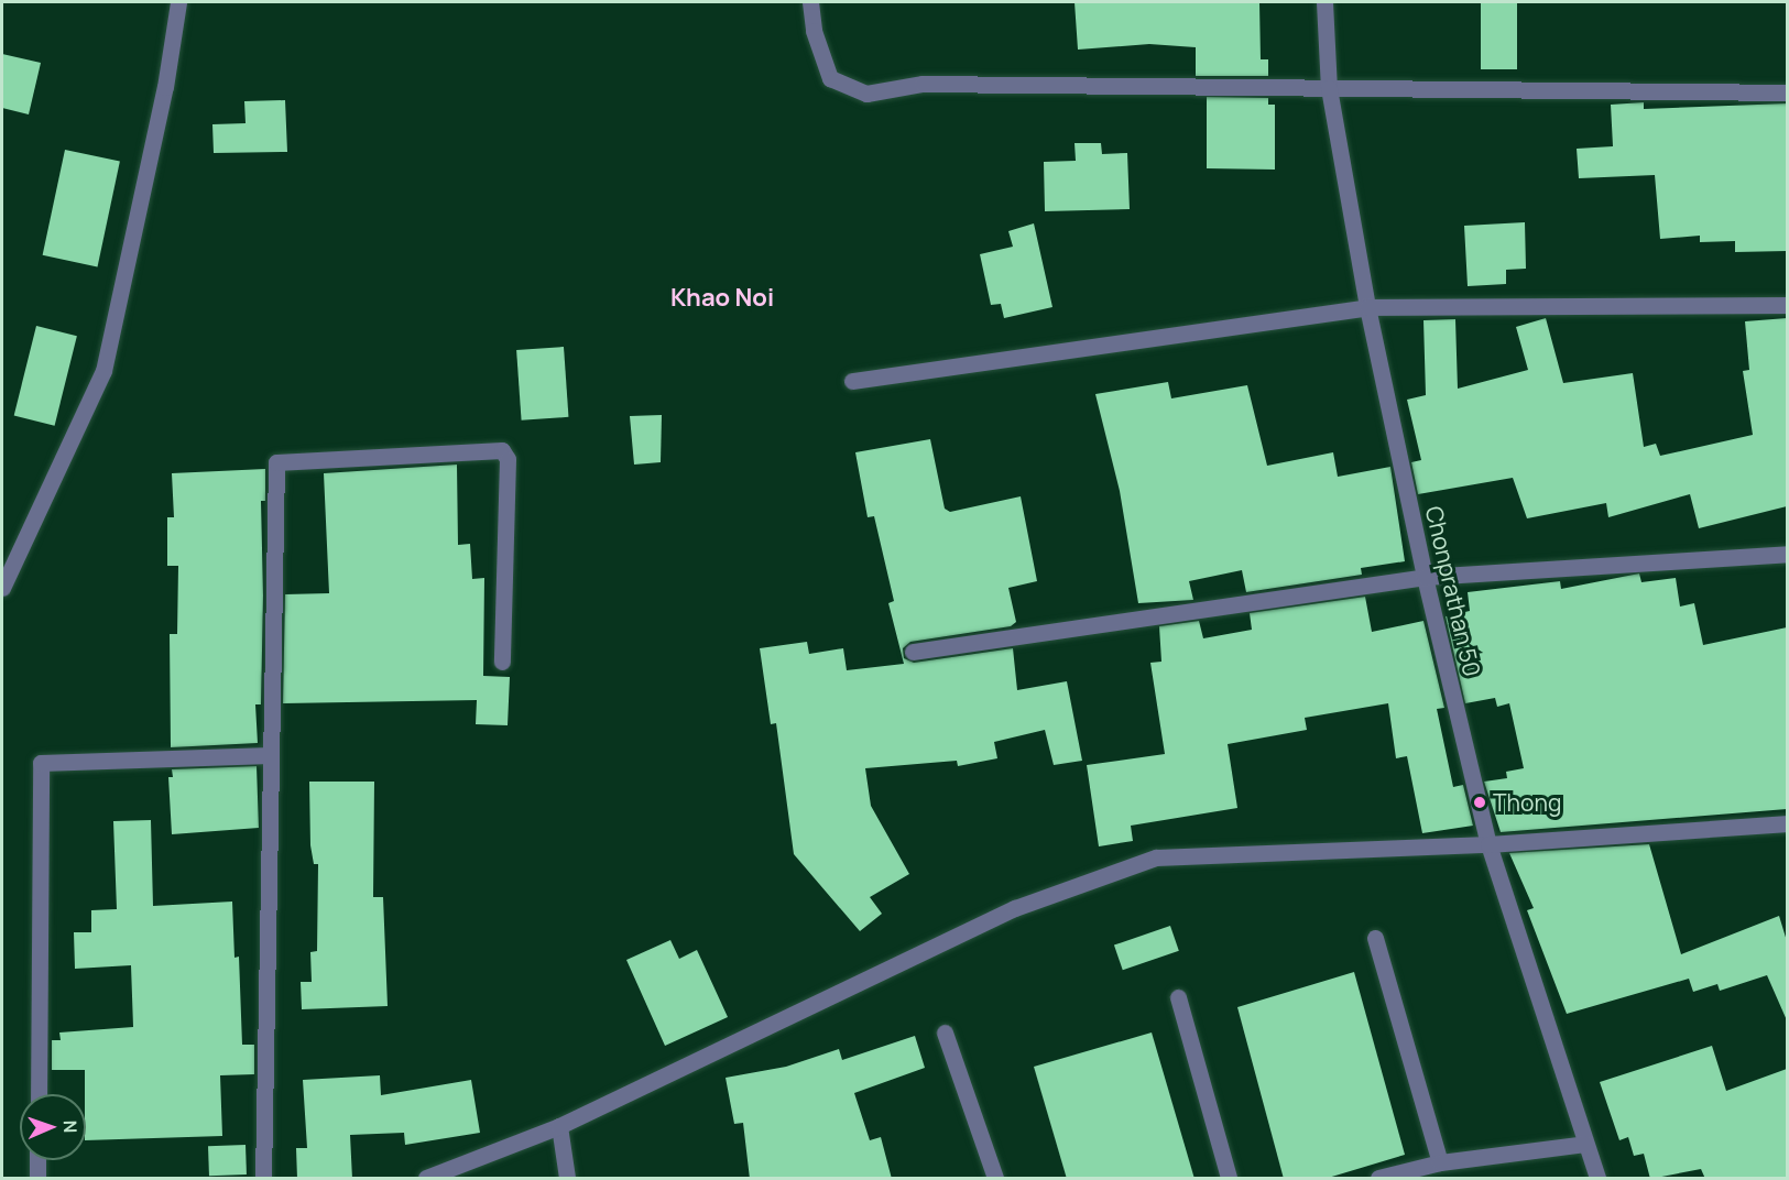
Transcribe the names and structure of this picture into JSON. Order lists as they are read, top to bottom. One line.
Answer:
{"streets":{"street":["Chonprathan 50"]},"districts":["Khao Noi"],"places":["Thong"],"north":"right"}
